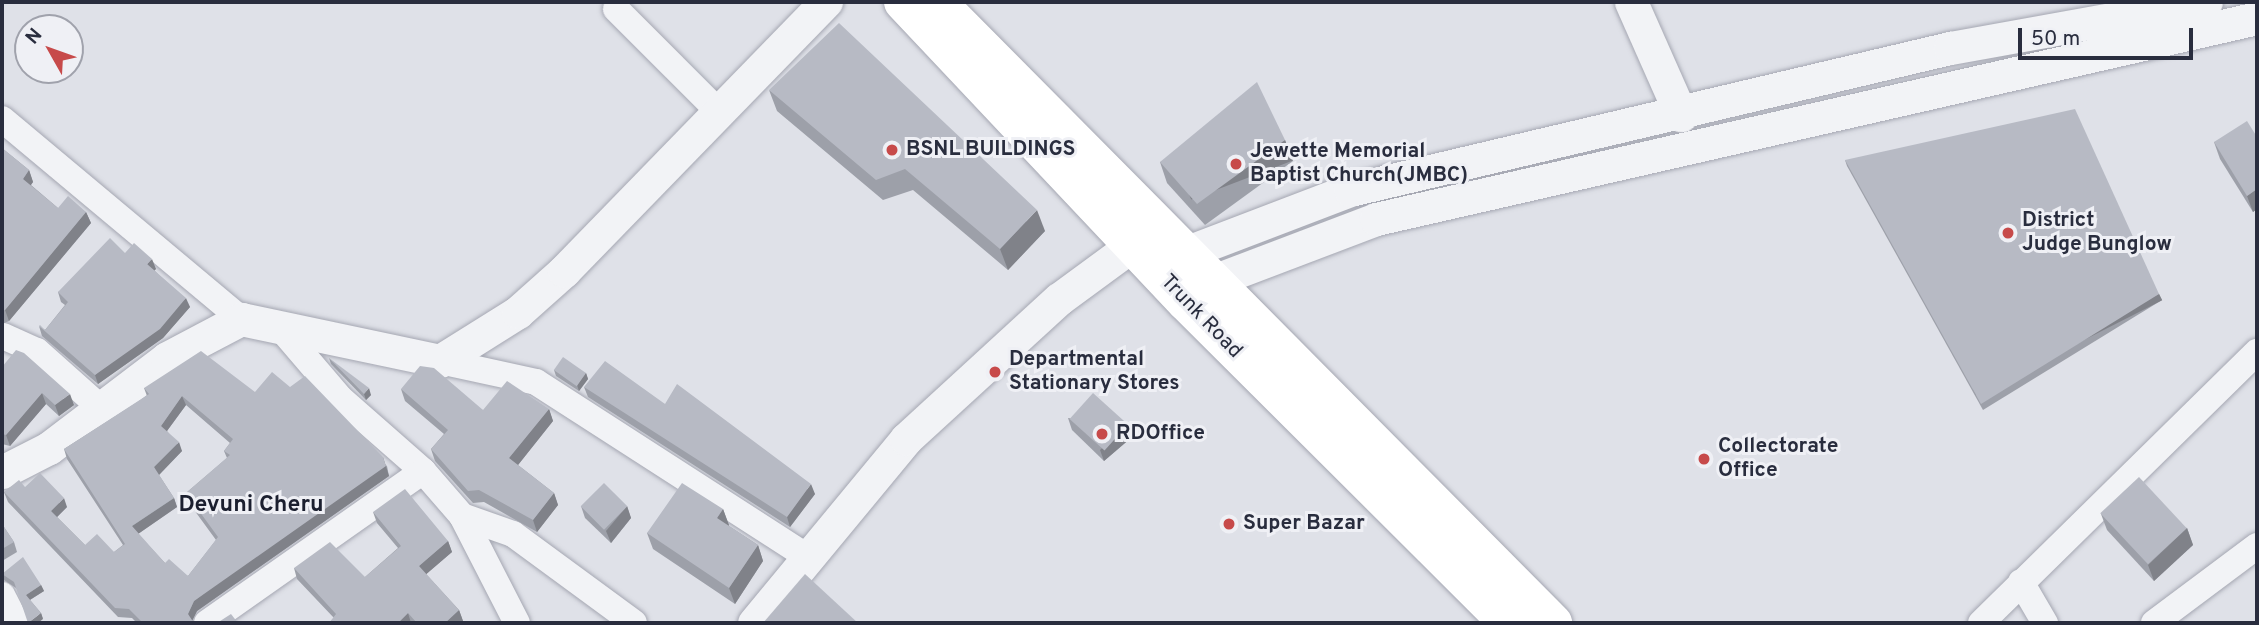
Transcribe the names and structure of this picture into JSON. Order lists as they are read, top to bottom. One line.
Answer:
{"streets":{"main road":["Trunk Road"]},"districts":["Devuni Cheru"],"places":["BSNL BUILDINGS","Jewette Memorial Baptist Church(JMBC)","District Judge Bunglow","Departmental Stationary Stores","RDOffice","Collectorate Office","Super Bazar"],"scale_bar":"50 m","north":"top left"}
